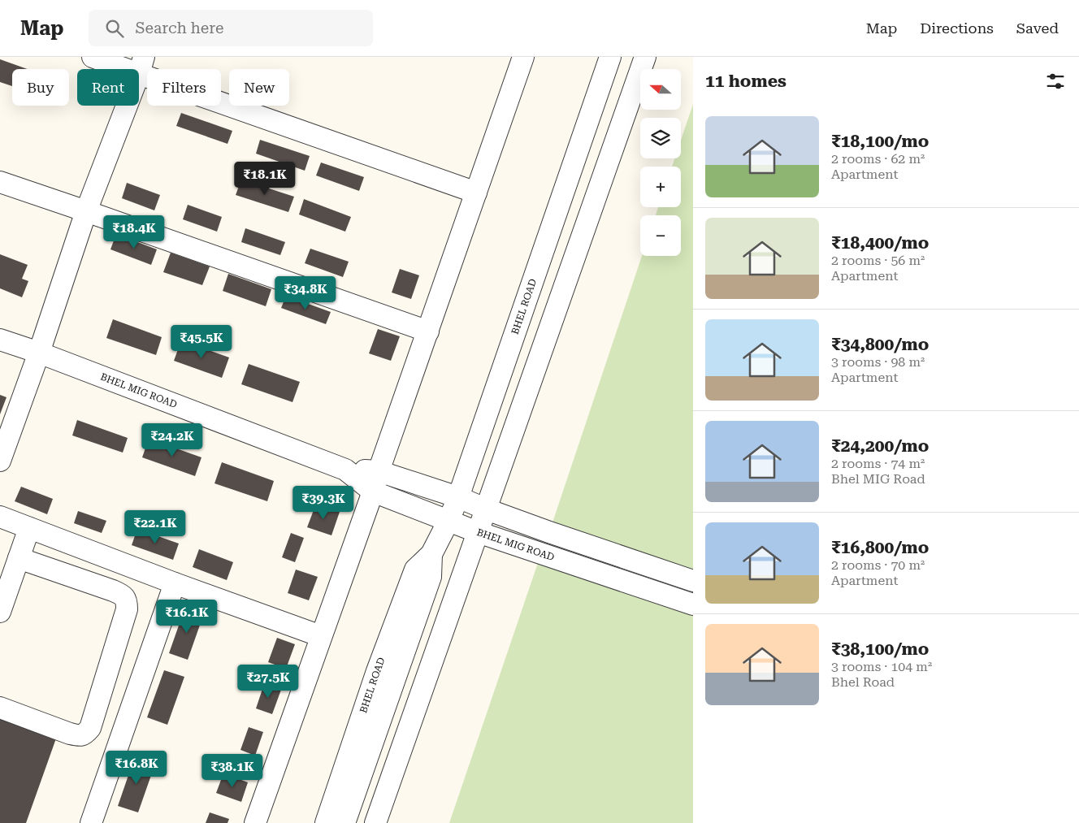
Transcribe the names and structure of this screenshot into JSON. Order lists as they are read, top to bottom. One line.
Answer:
{"streets":{"street":["BHEL ROAD","BHEL MIG ROAD"]},"crossings":[["BHEL ROAD","BHEL MIG ROAD"]],"north":"left","page":{"header":"Map","search":"Search here","nav":["Map","Directions","Saved"],"heading":"11 homes","map_buttons":["+","−"],"chip":["Buy","Rent","Filters","New"],"list":[{"name":"₹18,100/mo","note":"2 rooms · 62 m² · Apartment"},{"name":"₹18,400/mo","note":"2 rooms · 56 m² · Apartment"},{"name":"₹34,800/mo","note":"3 rooms · 98 m² · Apartment"},{"name":"₹24,200/mo","note":"2 rooms · 74 m² · Bhel MIG Road"},{"name":"₹16,800/mo","note":"2 rooms · 70 m² · Apartment"},{"name":"₹38,100/mo","note":"3 rooms · 104 m² · Bhel Road"}],"price":["₹18.1K","₹18.4K","₹34.8K","₹45.5K","₹24.2K","₹39.3K","₹22.1K","₹16.1K","₹27.5K","₹16.8K","₹38.1K"]}}
